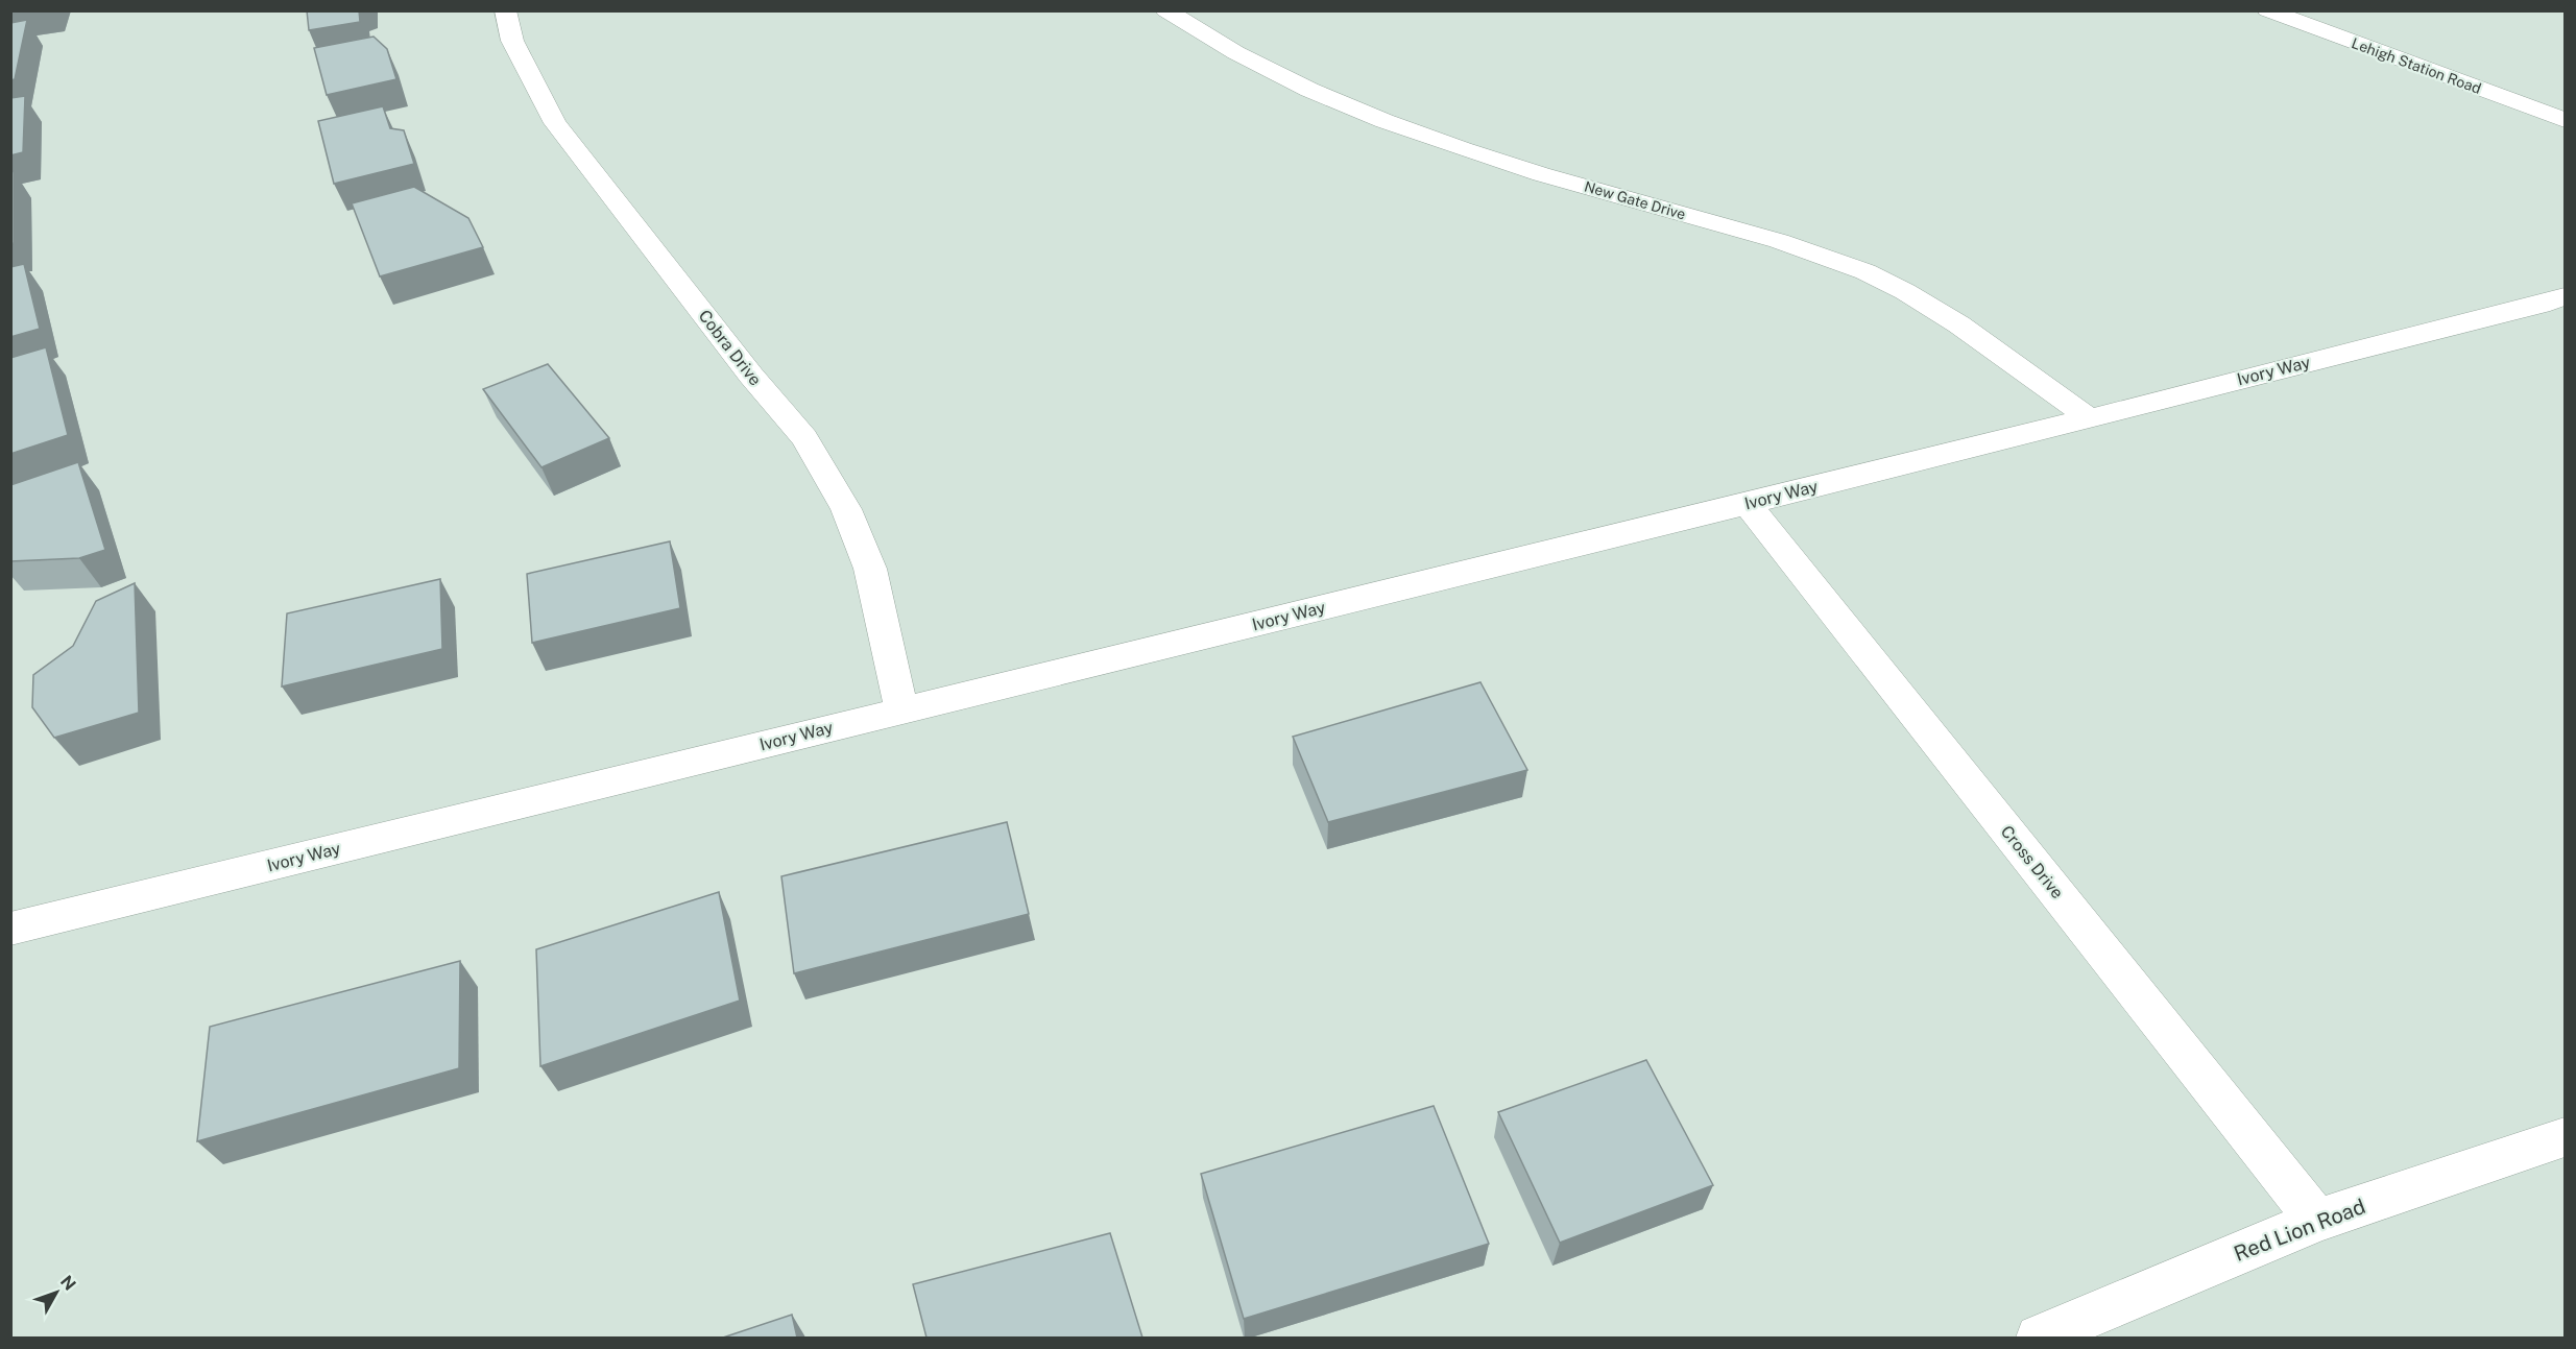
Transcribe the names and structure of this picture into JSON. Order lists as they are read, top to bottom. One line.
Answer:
{"streets":{"street":["Lehigh Station Road","New Gate Drive","Cobra Drive","Ivory Way","Cross Drive","Red Lion Road"]},"crossings":[["New Gate Drive","Ivory Way"],["Cobra Drive","Ivory Way"],["Ivory Way","Cross Drive"],["Cross Drive","Red Lion Road"]],"north":"top right"}
